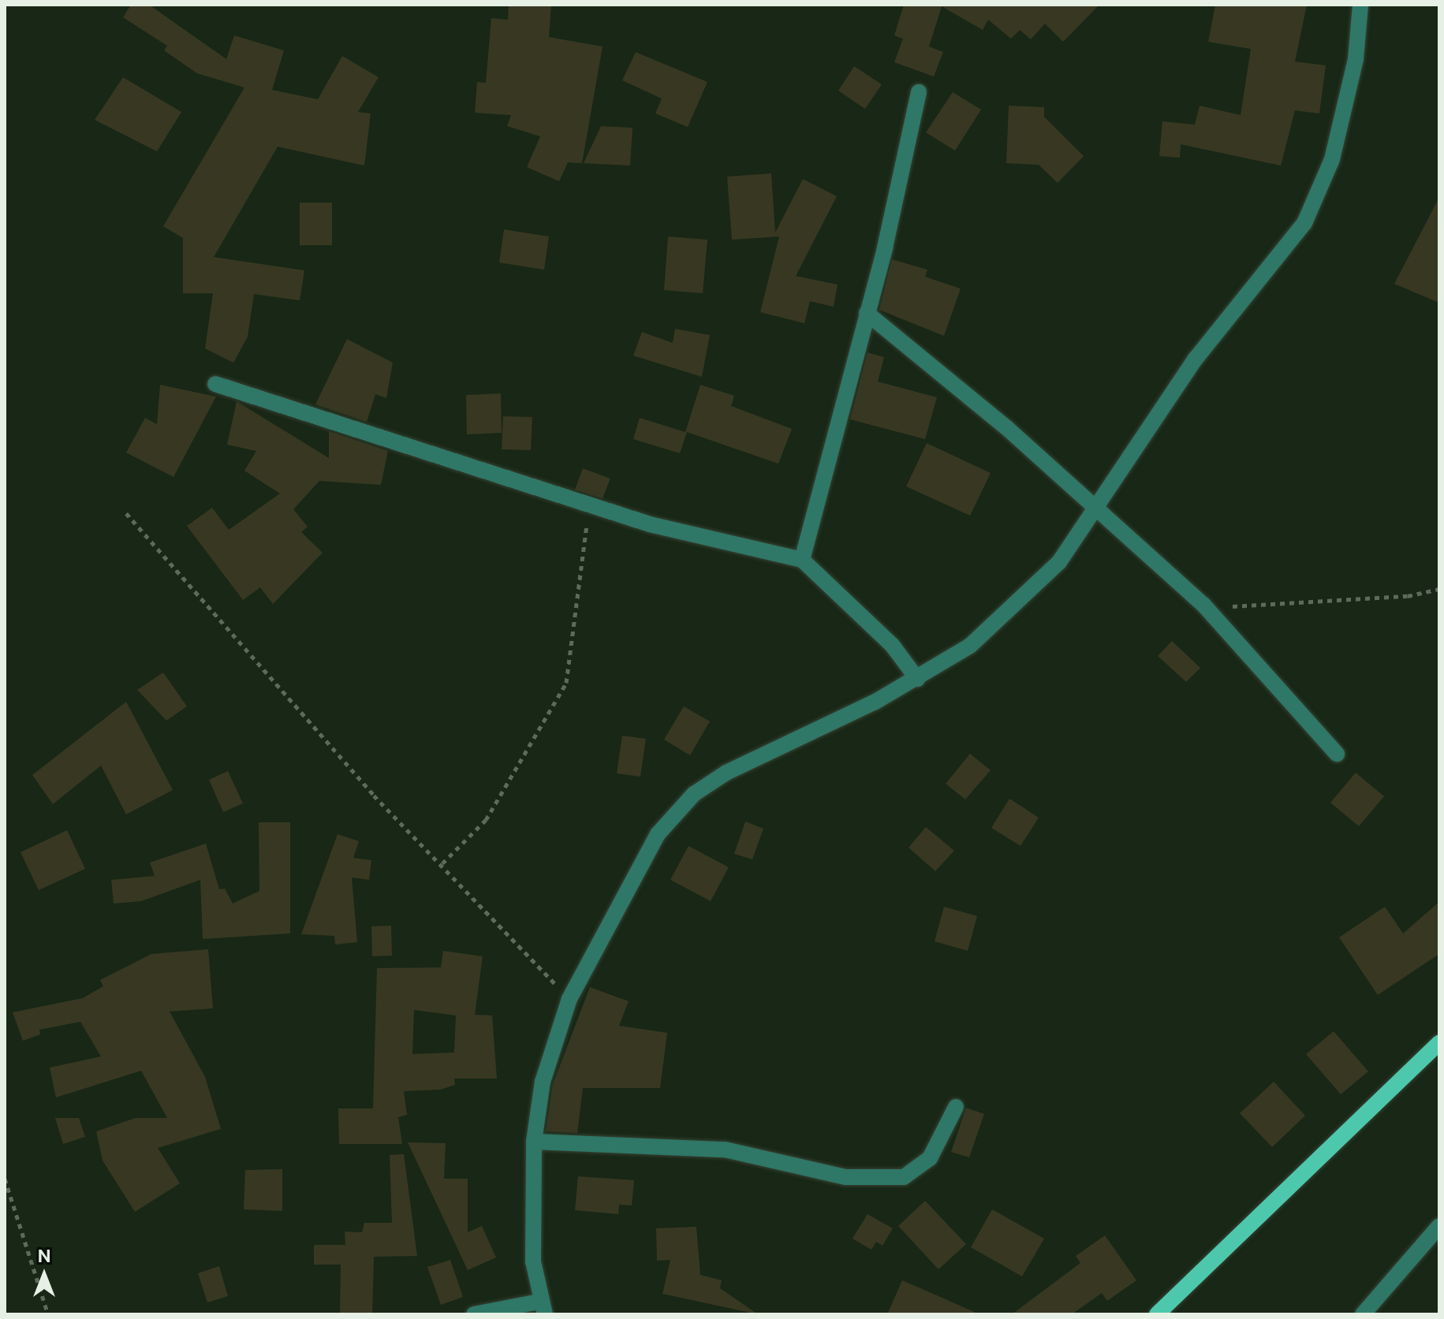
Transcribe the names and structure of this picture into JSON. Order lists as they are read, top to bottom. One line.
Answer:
{"north":"top"}
